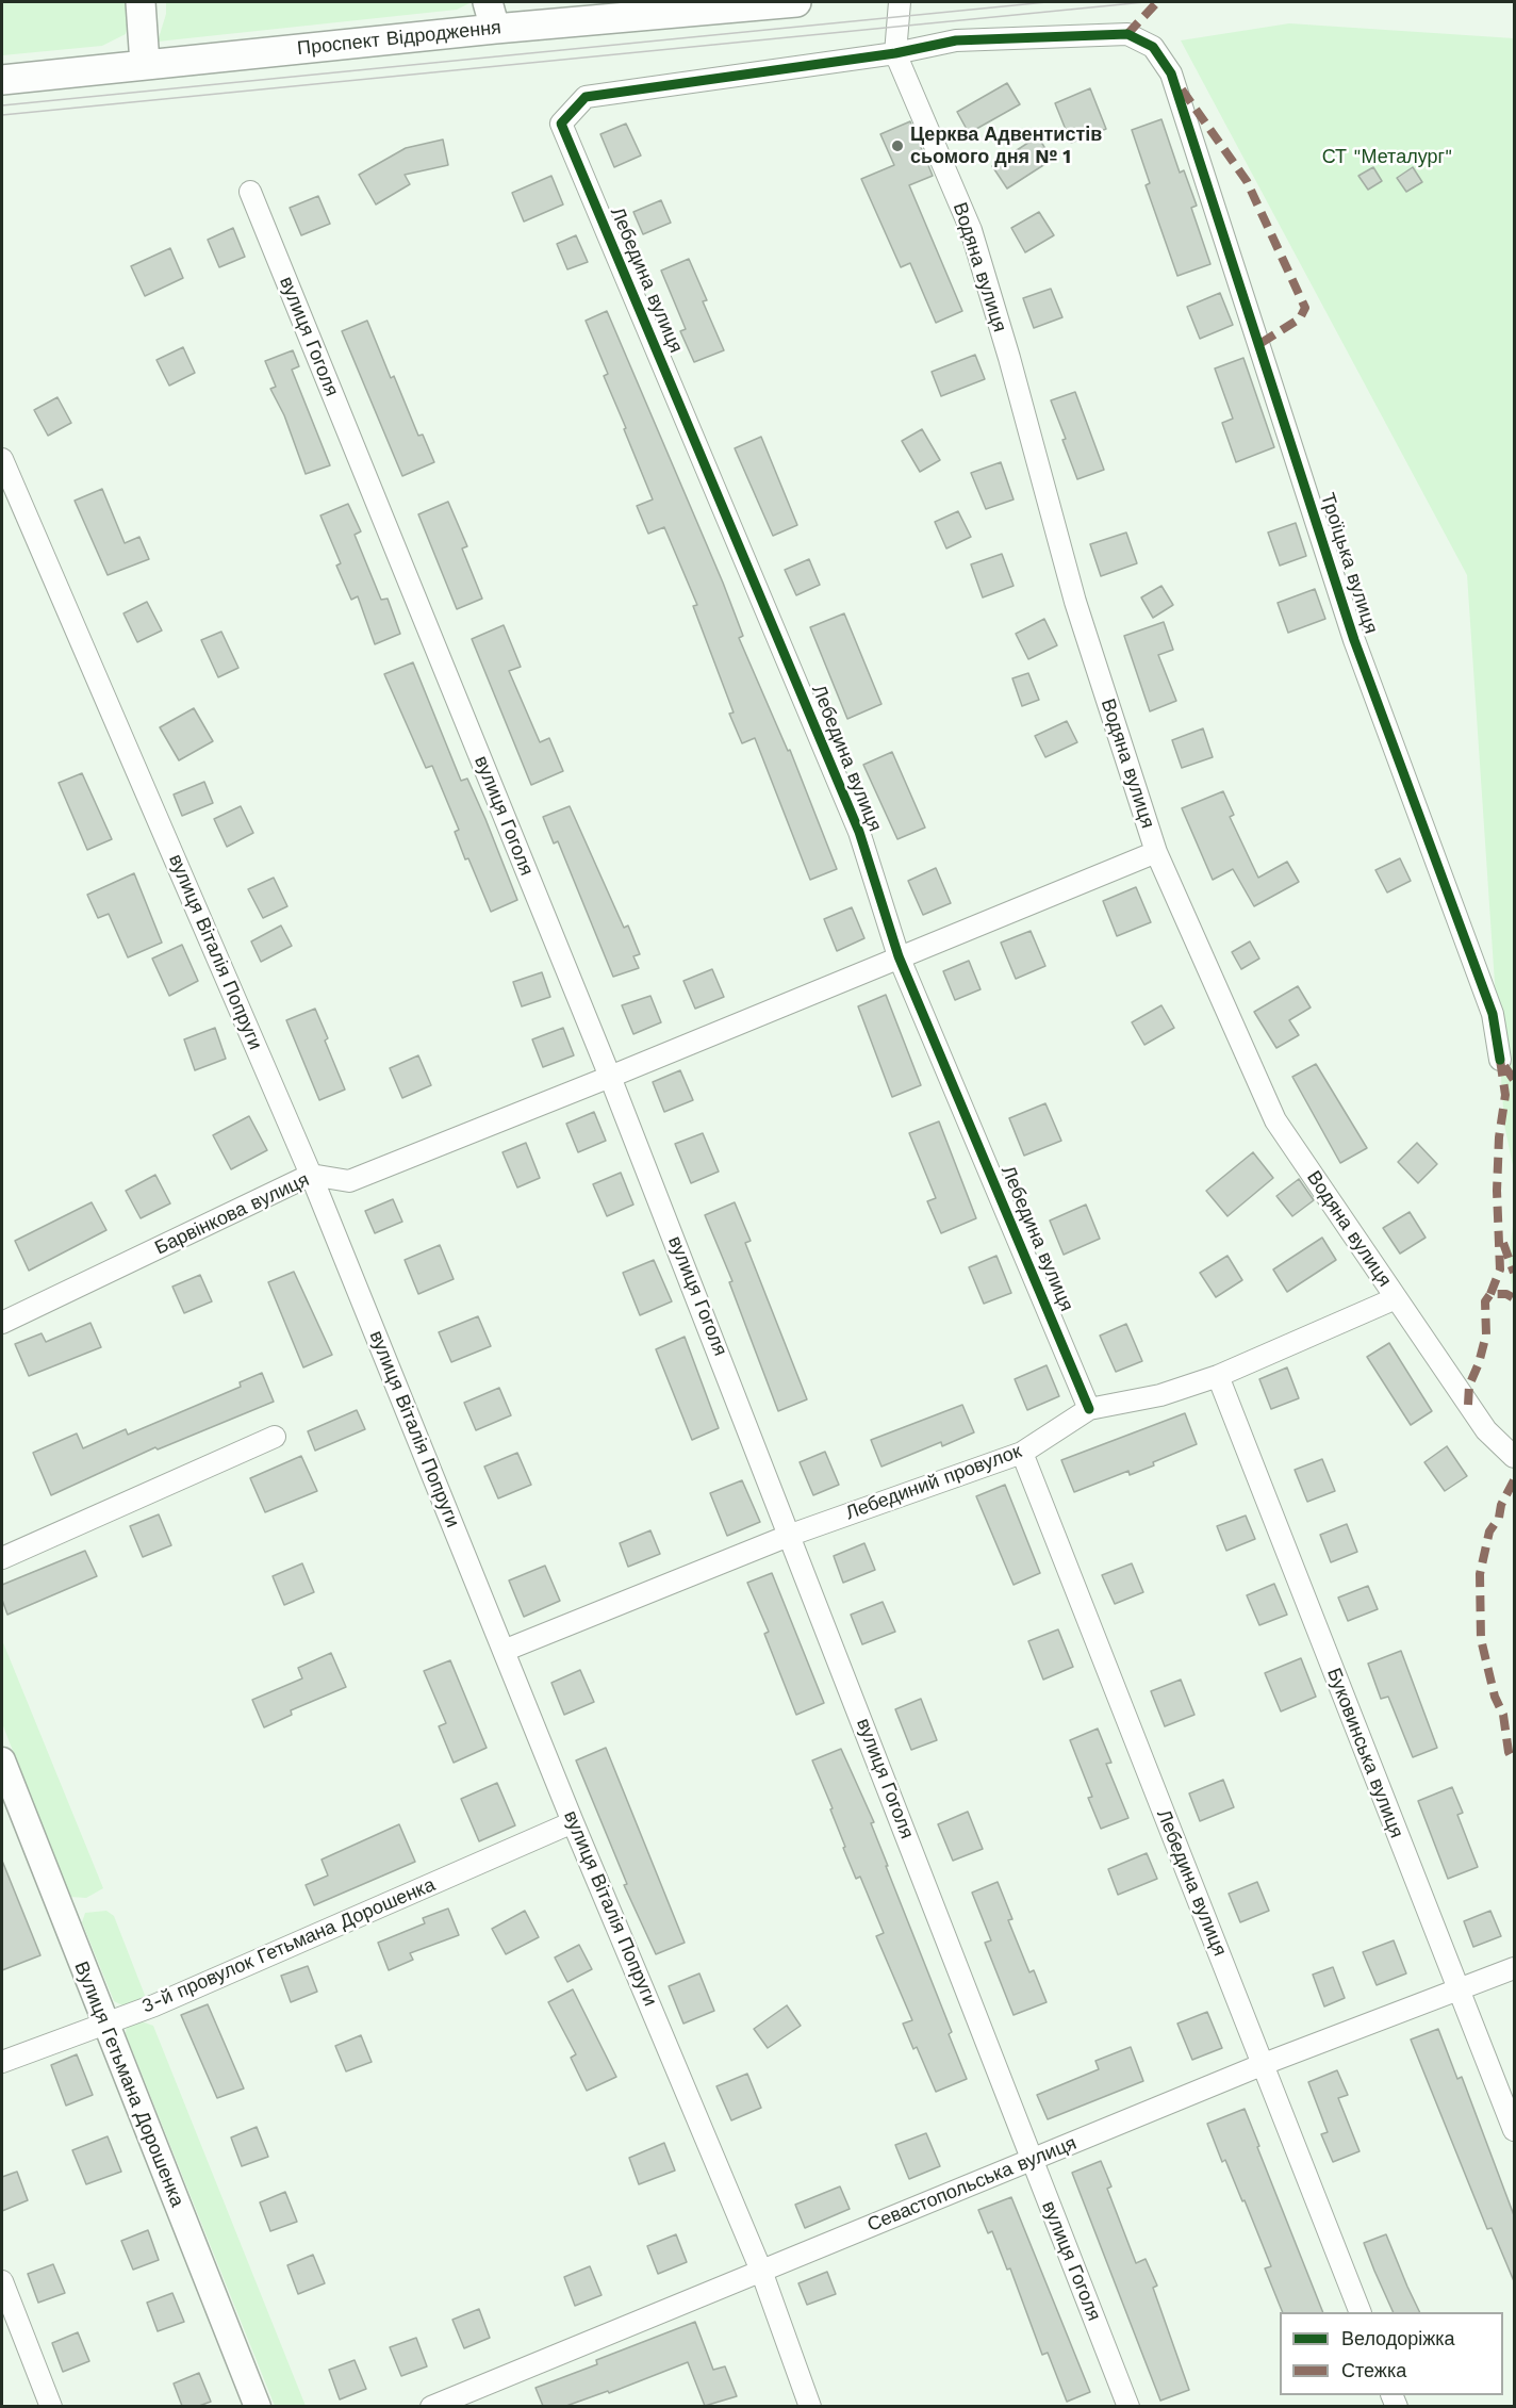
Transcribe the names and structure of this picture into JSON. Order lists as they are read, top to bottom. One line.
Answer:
{"streets":{"main road":["Проспект Відродження"],"street":["Водяна вулиця","Лебедина вулиця","вулиця Гоголя","Троїцька вулиця","вулиця Віталія Попруги","Барвінкова вулиця","Лебединий провулок","Буковинська вулиця","3-й провулок Гетьмана Дорошенка","Вулиця Гетьмана Дорошенка","Севастопольська вулиця"]},"crossings":[["Водяна вулиця","Троїцька вулиця"],["Водяна вулиця","Барвінкова вулиця"],["Водяна вулиця","Лебединий провулок"],["Лебедина вулиця","Троїцька вулиця"],["Лебедина вулиця","Барвінкова вулиця"],["Лебедина вулиця","Лебединий провулок"],["Лебедина вулиця","Севастопольська вулиця"],["вулиця Гоголя","Барвінкова вулиця"],["вулиця Гоголя","Лебединий провулок"],["вулиця Гоголя","Севастопольська вулиця"],["вулиця Віталія Попруги","Барвінкова вулиця"],["вулиця Віталія Попруги","Лебединий провулок"],["вулиця Віталія Попруги","3-й провулок Гетьмана Дорошенка"],["вулиця Віталія Попруги","Севастопольська вулиця"],["Лебединий провулок","Буковинська вулиця"],["Буковинська вулиця","Севастопольська вулиця"],["3-й провулок Гетьмана Дорошенка","Вулиця Гетьмана Дорошенка"]],"parks":["СТ \"Металург\""],"places":["Церква Адвентистів сьомого дня № 1"],"legend":["Велодоріжка","Стежка"]}
